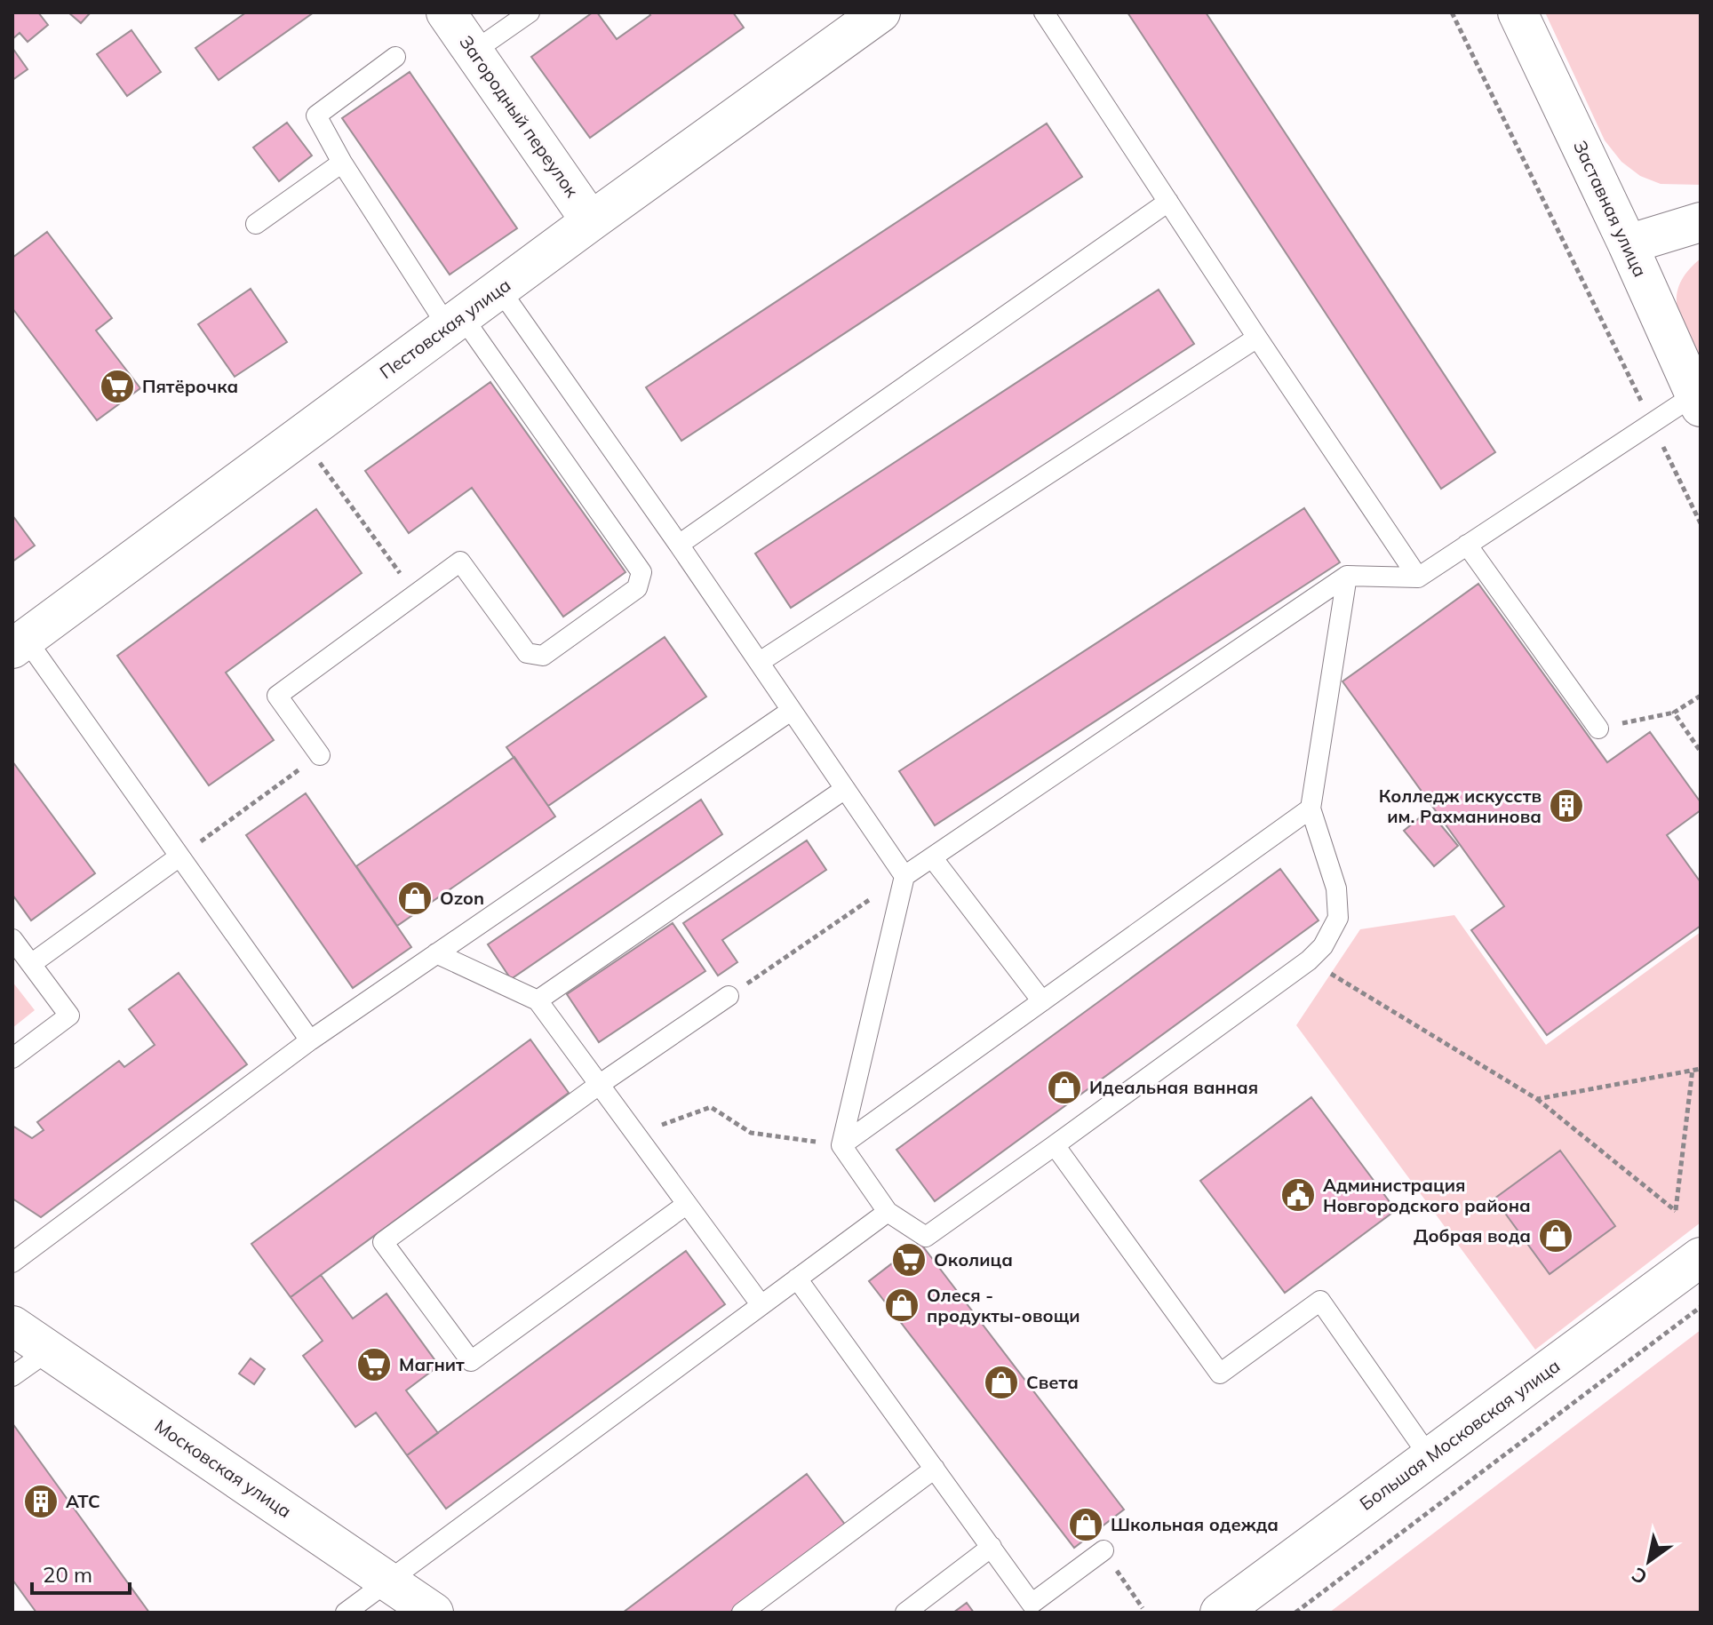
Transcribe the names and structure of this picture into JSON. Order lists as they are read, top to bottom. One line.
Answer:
{"streets":{"street":["Загородный переулок","Заставная улица","Пестовская улица","Большая Московская улица","Московская улица"]},"crossings":[["Загородный переулок","Пестовская улица"]],"places":{"supermarket":["Пятёрочка","Околица","Магнит"],"building":["Колледж искусств им. Рахманинова","АТС"],"shop":["Ozon","Идеальная ванная","Добрая вода","Олеся - продукты-овощи","Света","Школьная одежда"],"public building":["Администрация Новгородского района"]},"scale_bar":"20 m","north":"bottom left"}
